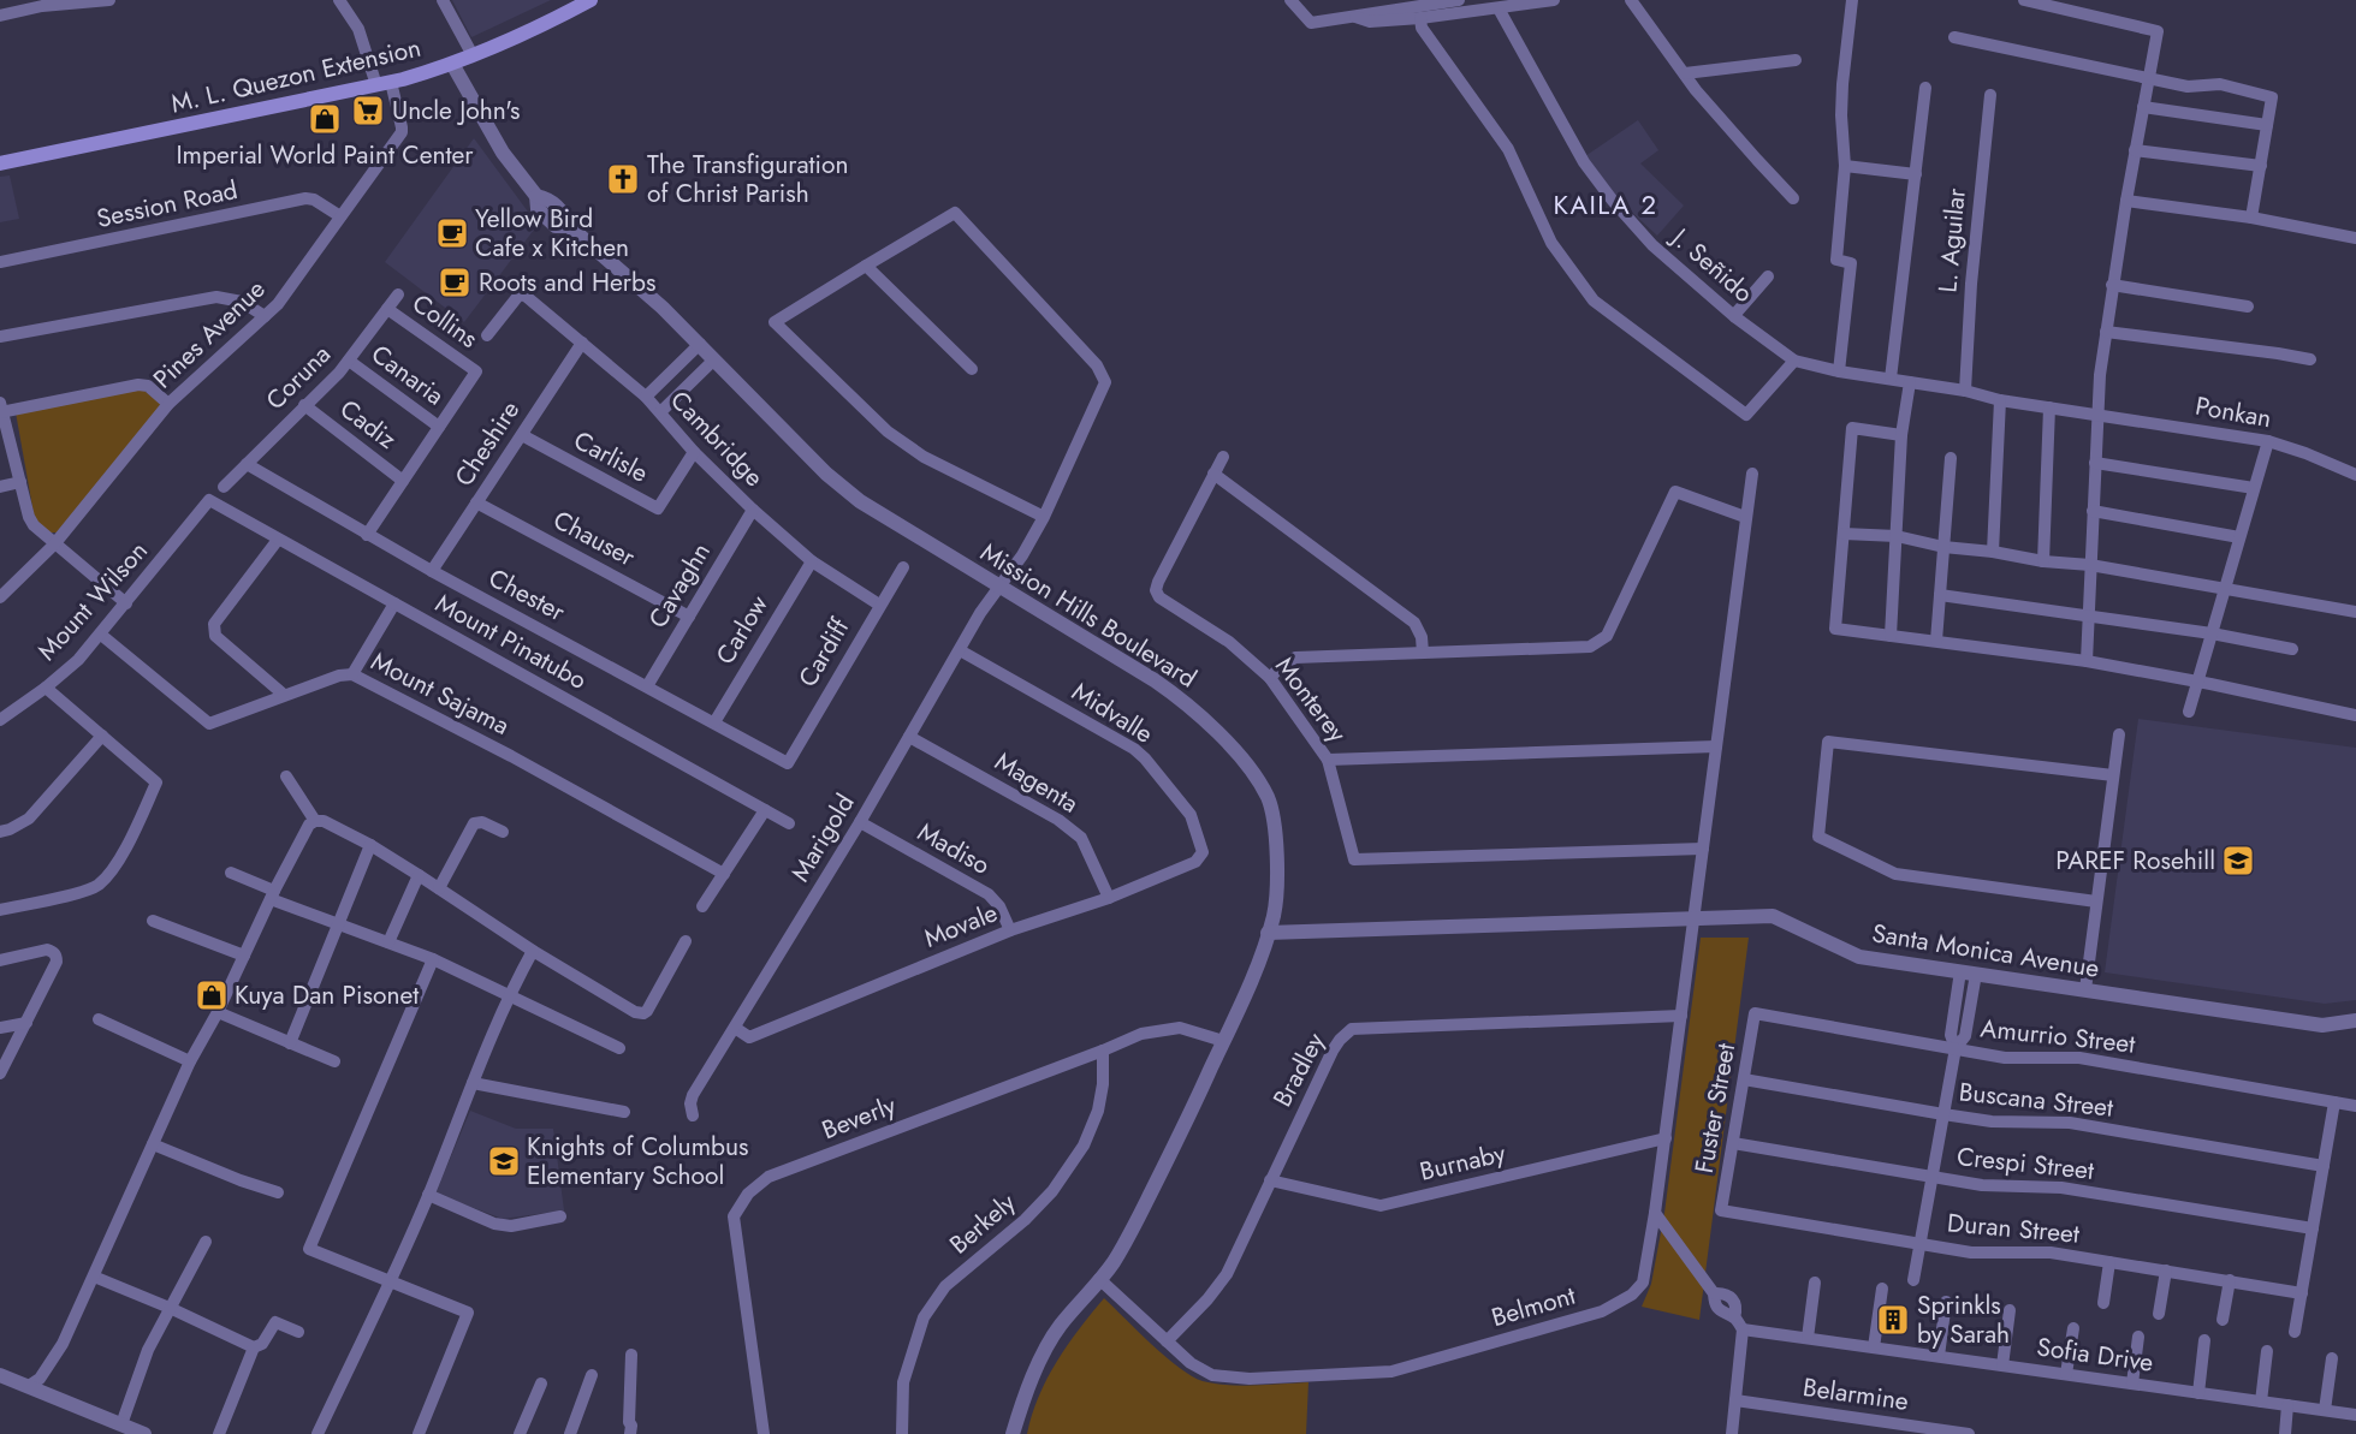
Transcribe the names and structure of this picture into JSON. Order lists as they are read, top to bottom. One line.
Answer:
{"streets":{"main road":["M. L. Quezon Extension"],"street":["Session Road","L. Aguilar","J. Señido","Collins","Pines Avenue","Canaria","Coruna","Ponkan","Cadiz","Cambridge","Cheshire","Carlisle","Chauser","Cavaghn","Chester","Mount Wilson","Mission Hills Boulevard","Carlow","Mount Pinatubo","Cardiff","Mount Sajama","Monterey","Midvalle","Magenta","Marigold","Madiso","Movale","Santa Monica Avenue","Amurrio Street","Bradley","Buscana Street","Fuster Street","Beverly","Burnaby","Crespi Street","Berkely","Duran Street","Belmont","Sofia Drive","Belarmine"]},"crossings":[["M. L. Quezon Extension","Pines Avenue"],["M. L. Quezon Extension","Mission Hills Boulevard"],["Session Road","Pines Avenue"],["L. Aguilar","J. Señido"],["J. Señido","Ponkan"],["Collins","Canaria"],["Collins","Coruna"],["Canaria","Coruna"],["Coruna","Cadiz"],["Coruna","Chester"],["Cambridge","Cheshire"],["Cambridge","Carlisle"],["Cambridge","Cavaghn"],["Cambridge","Carlow"],["Cambridge","Cardiff"],["Cheshire","Carlisle"],["Cheshire","Chauser"],["Cheshire","Chester"],["Chauser","Cavaghn"],["Cavaghn","Chester"],["Chester","Carlow"],["Chester","Cardiff"],["Mount Wilson","Mount Pinatubo"],["Mount Wilson","Mount Sajama"],["Mission Hills Boulevard","Marigold"],["Mission Hills Boulevard","Santa Monica Avenue"],["Mission Hills Boulevard","Beverly"],["Mission Hills Boulevard","Belmont"],["Monterey","Belmont"],["Midvalle","Marigold"],["Midvalle","Movale"],["Magenta","Marigold"],["Magenta","Movale"],["Marigold","Madiso"],["Marigold","Movale"],["Madiso","Movale"],["Santa Monica Avenue","Belmont"],["Amurrio Street","Fuster Street"],["Bradley","Burnaby"],["Bradley","Belmont"],["Buscana Street","Fuster Street"],["Fuster Street","Crespi Street"],["Fuster Street","Duran Street"],["Beverly","Berkely"],["Burnaby","Belmont"]],"districts":["KAILA 2"],"places":{"supermarket":["Uncle John's"],"shop":["Imperial World Paint Center","Kuya Dan Pisonet"],"church":["The Transfiguration of Christ Parish"],"cafe":["Yellow Bird Cafe x Kitchen","Roots and Herbs"],"school or university":["PAREF Rosehill","Knights of Columbus Elementary School"],"building":["Sprinkls by Sarah"]}}
